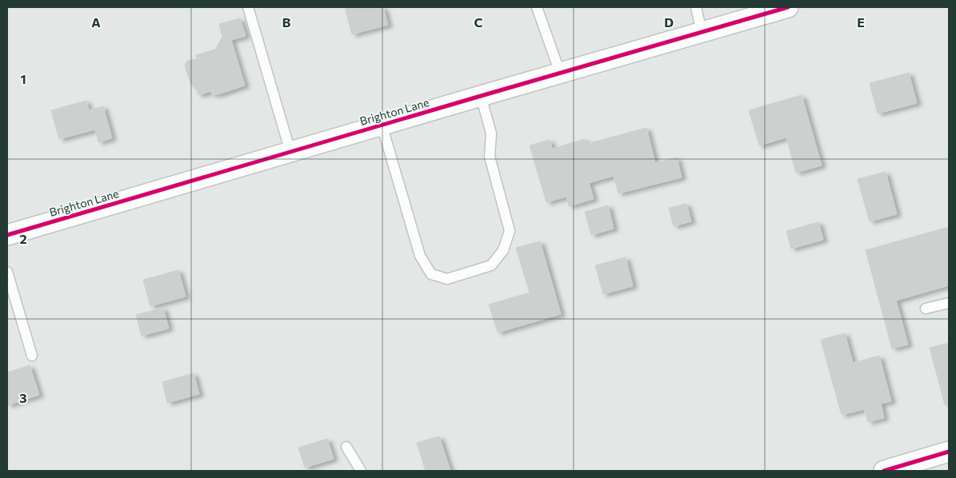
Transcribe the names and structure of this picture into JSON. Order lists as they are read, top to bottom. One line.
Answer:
{"streets":{"street":["Brighton Lane"]},"grid":{"columns":["A","B","C","D","E"],"rows":["1","2","3"]}}
